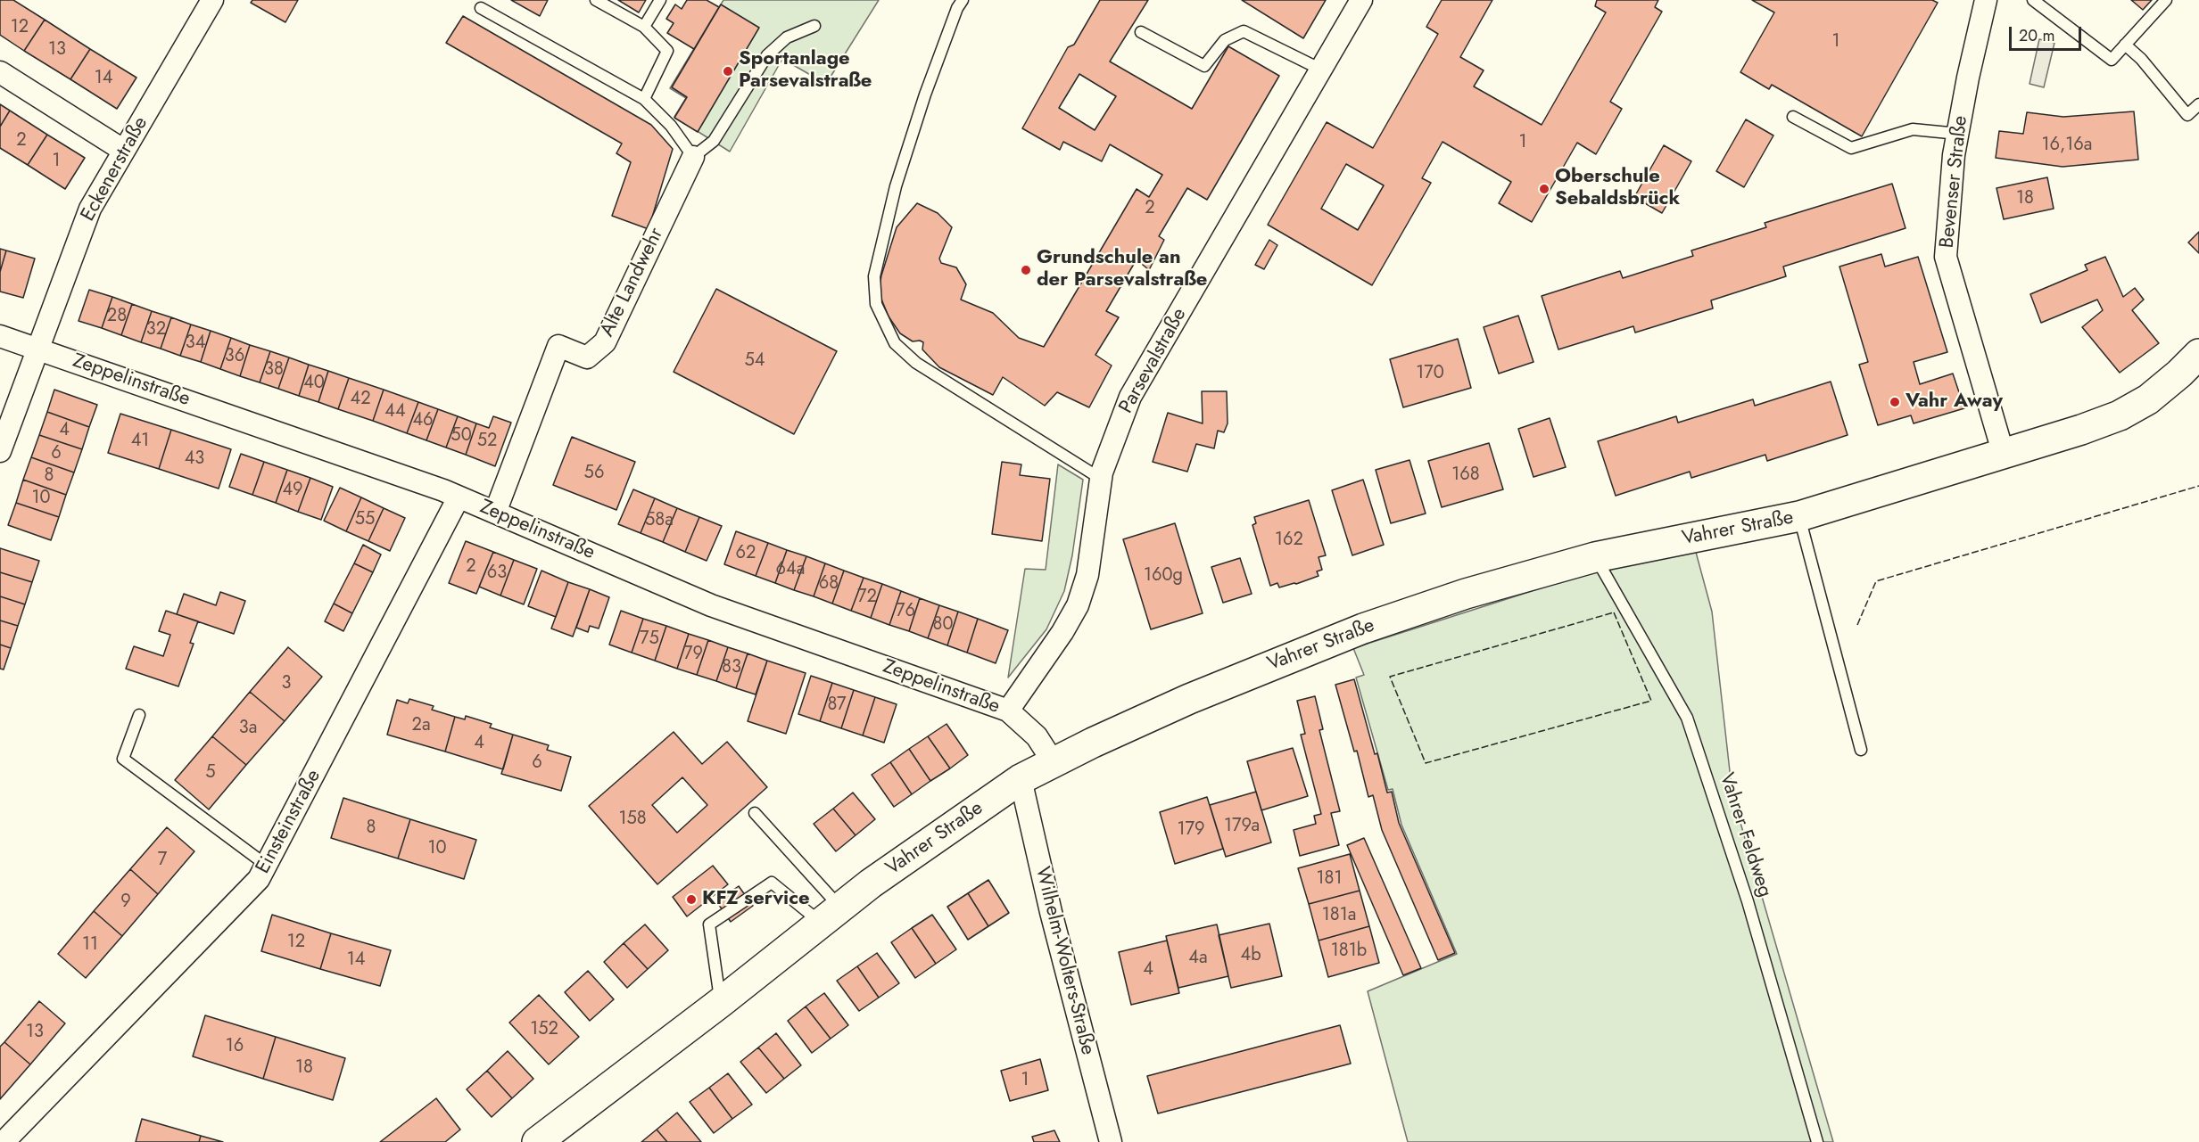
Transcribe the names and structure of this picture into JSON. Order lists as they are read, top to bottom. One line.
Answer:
{"streets":{"main road":["Vahrer Straße"],"street":["Eckenerstraße","Bevenser Straße","Alte Landwehr","Parsevalstraße","Zeppelinstraße","Einsteinstraße","Wilhelm-Wolters-Straße"],"lane":["Vahrer Feldweg"]},"crossings":[["Eckenerstraße","Zeppelinstraße"],["Bevenser Straße","Vahrer Straße"],["Alte Landwehr","Zeppelinstraße"],["Parsevalstraße","Zeppelinstraße"],["Zeppelinstraße","Vahrer Straße"],["Zeppelinstraße","Einsteinstraße"],["Vahrer Straße","Vahrer Feldweg"],["Vahrer Straße","Wilhelm-Wolters-Straße"]],"places":["Sportanlage Parsevalstraße","Oberschule Sebaldsbrück","Grundschule an der Parsevalstraße","Vahr Away","KFZ service"],"house_numbers":["12","1","13","14","2","1","16,16a","1","18","2","28","32","34","36","54","38","170","40","42","44","46","4","50","41","52","6","43","56","168","8","49","10","55","58a","162","62","2","64a","63","160g","68","72","76","80","75","79","83","3","87","2a","3a","4","6","5","158","179a","8","179","10","7","181","9","181a","12","11","181b","4b","4a","14","4","152","13","16","18","1"],"scale_bar":"20 m"}
